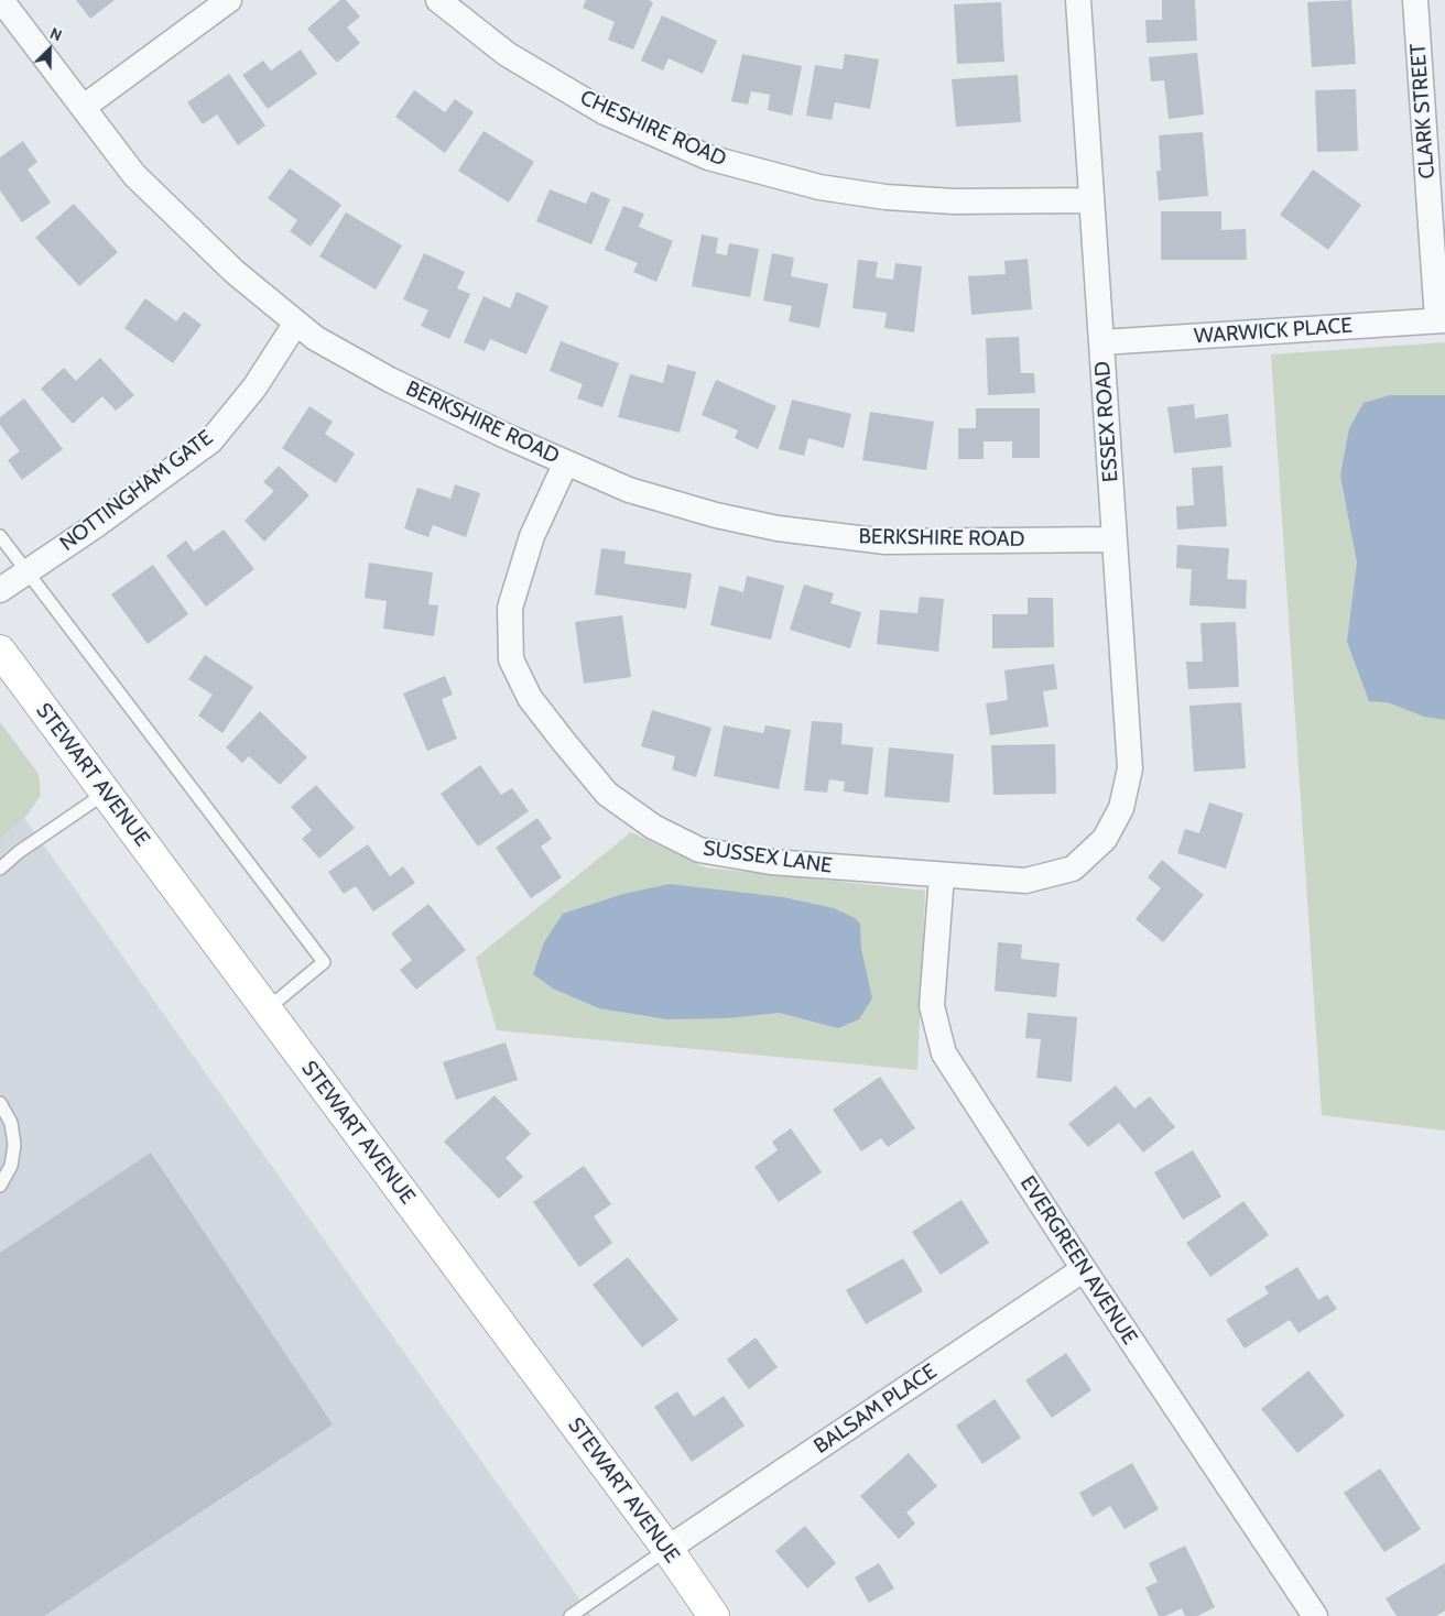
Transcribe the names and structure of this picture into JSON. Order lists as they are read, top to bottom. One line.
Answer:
{"streets":{"main road":["STEWART AVENUE"],"street":["CLARK STREET","CHESHIRE ROAD","WARWICK PLACE","ESSEX ROAD","BERKSHIRE ROAD","NOTTINGHAM GATE","SUSSEX LANE","EVERGREEN AVENUE","BALSAM PLACE"]},"crossings":[["CLARK STREET","WARWICK PLACE"],["CHESHIRE ROAD","ESSEX ROAD"],["WARWICK PLACE","ESSEX ROAD"],["ESSEX ROAD","BERKSHIRE ROAD"],["ESSEX ROAD","SUSSEX LANE"],["BERKSHIRE ROAD","NOTTINGHAM GATE"],["BERKSHIRE ROAD","SUSSEX LANE"],["STEWART AVENUE","BALSAM PLACE"],["SUSSEX LANE","EVERGREEN AVENUE"],["EVERGREEN AVENUE","BALSAM PLACE"]],"north":"top right"}
